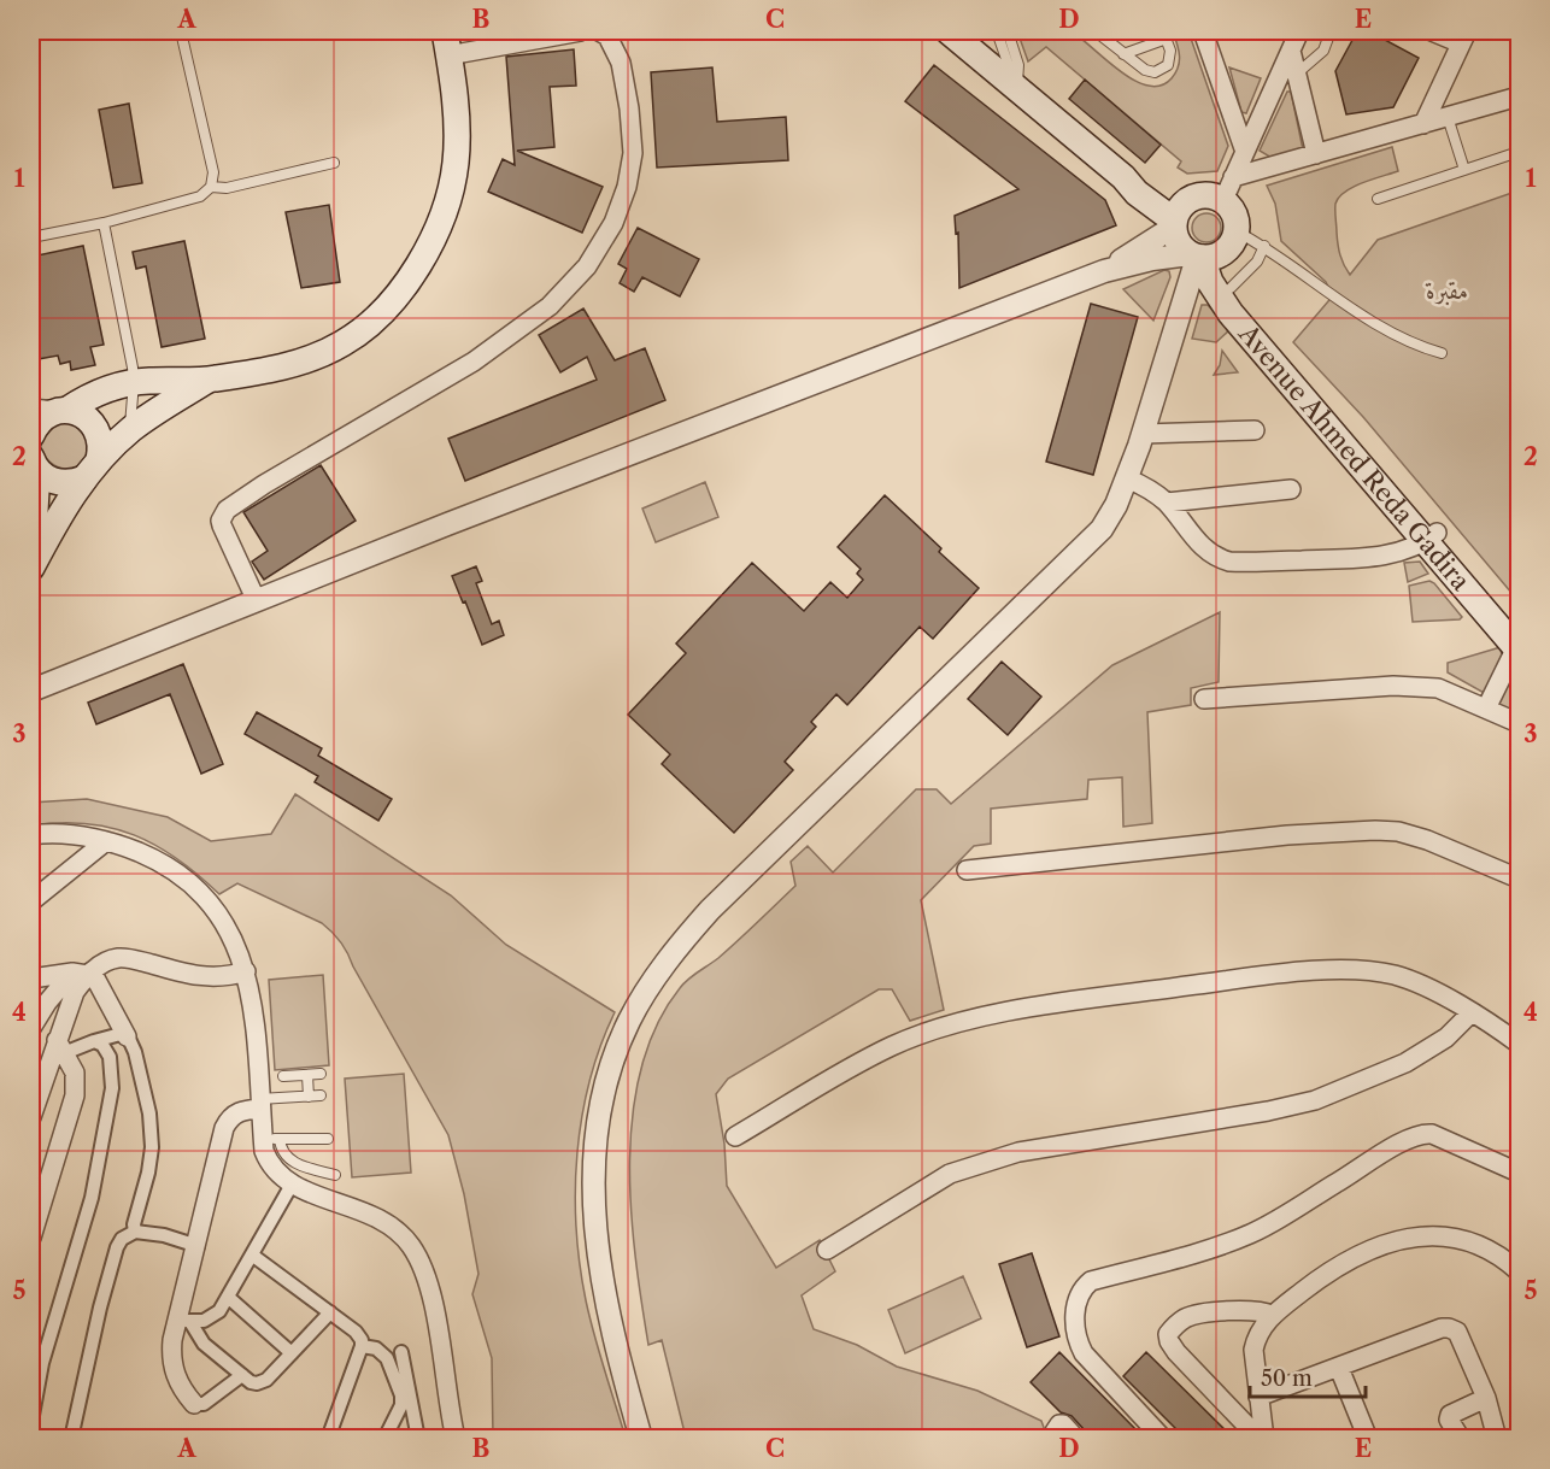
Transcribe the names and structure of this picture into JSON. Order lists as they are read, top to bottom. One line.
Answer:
{"streets":{"main road":["Avenue Ahmed Reda Gadira"]},"parks":["مقبرة"],"scale_bar":"50 m","grid":{"columns":["A","B","C","D","E"],"rows":["1","2","3","4","5"]}}
